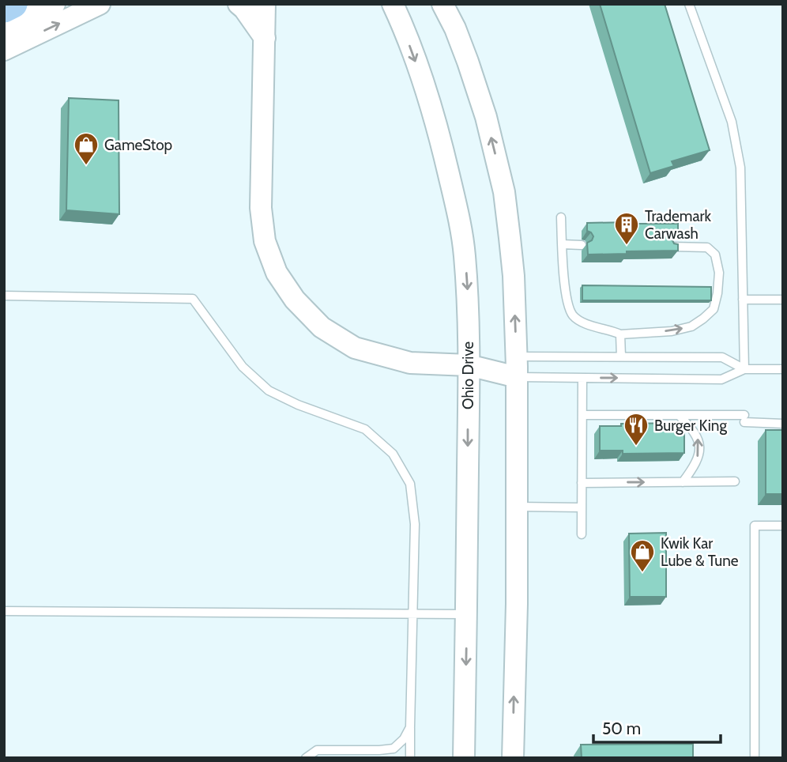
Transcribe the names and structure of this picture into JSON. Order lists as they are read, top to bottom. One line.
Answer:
{"streets":{"main road":["Ohio Drive"]},"places":{"shop":["GameStop","Kwik Kar Lube & Tune"],"building":["Trademark Carwash"],"restaurant":["Burger King"]},"scale_bar":"50 m"}
